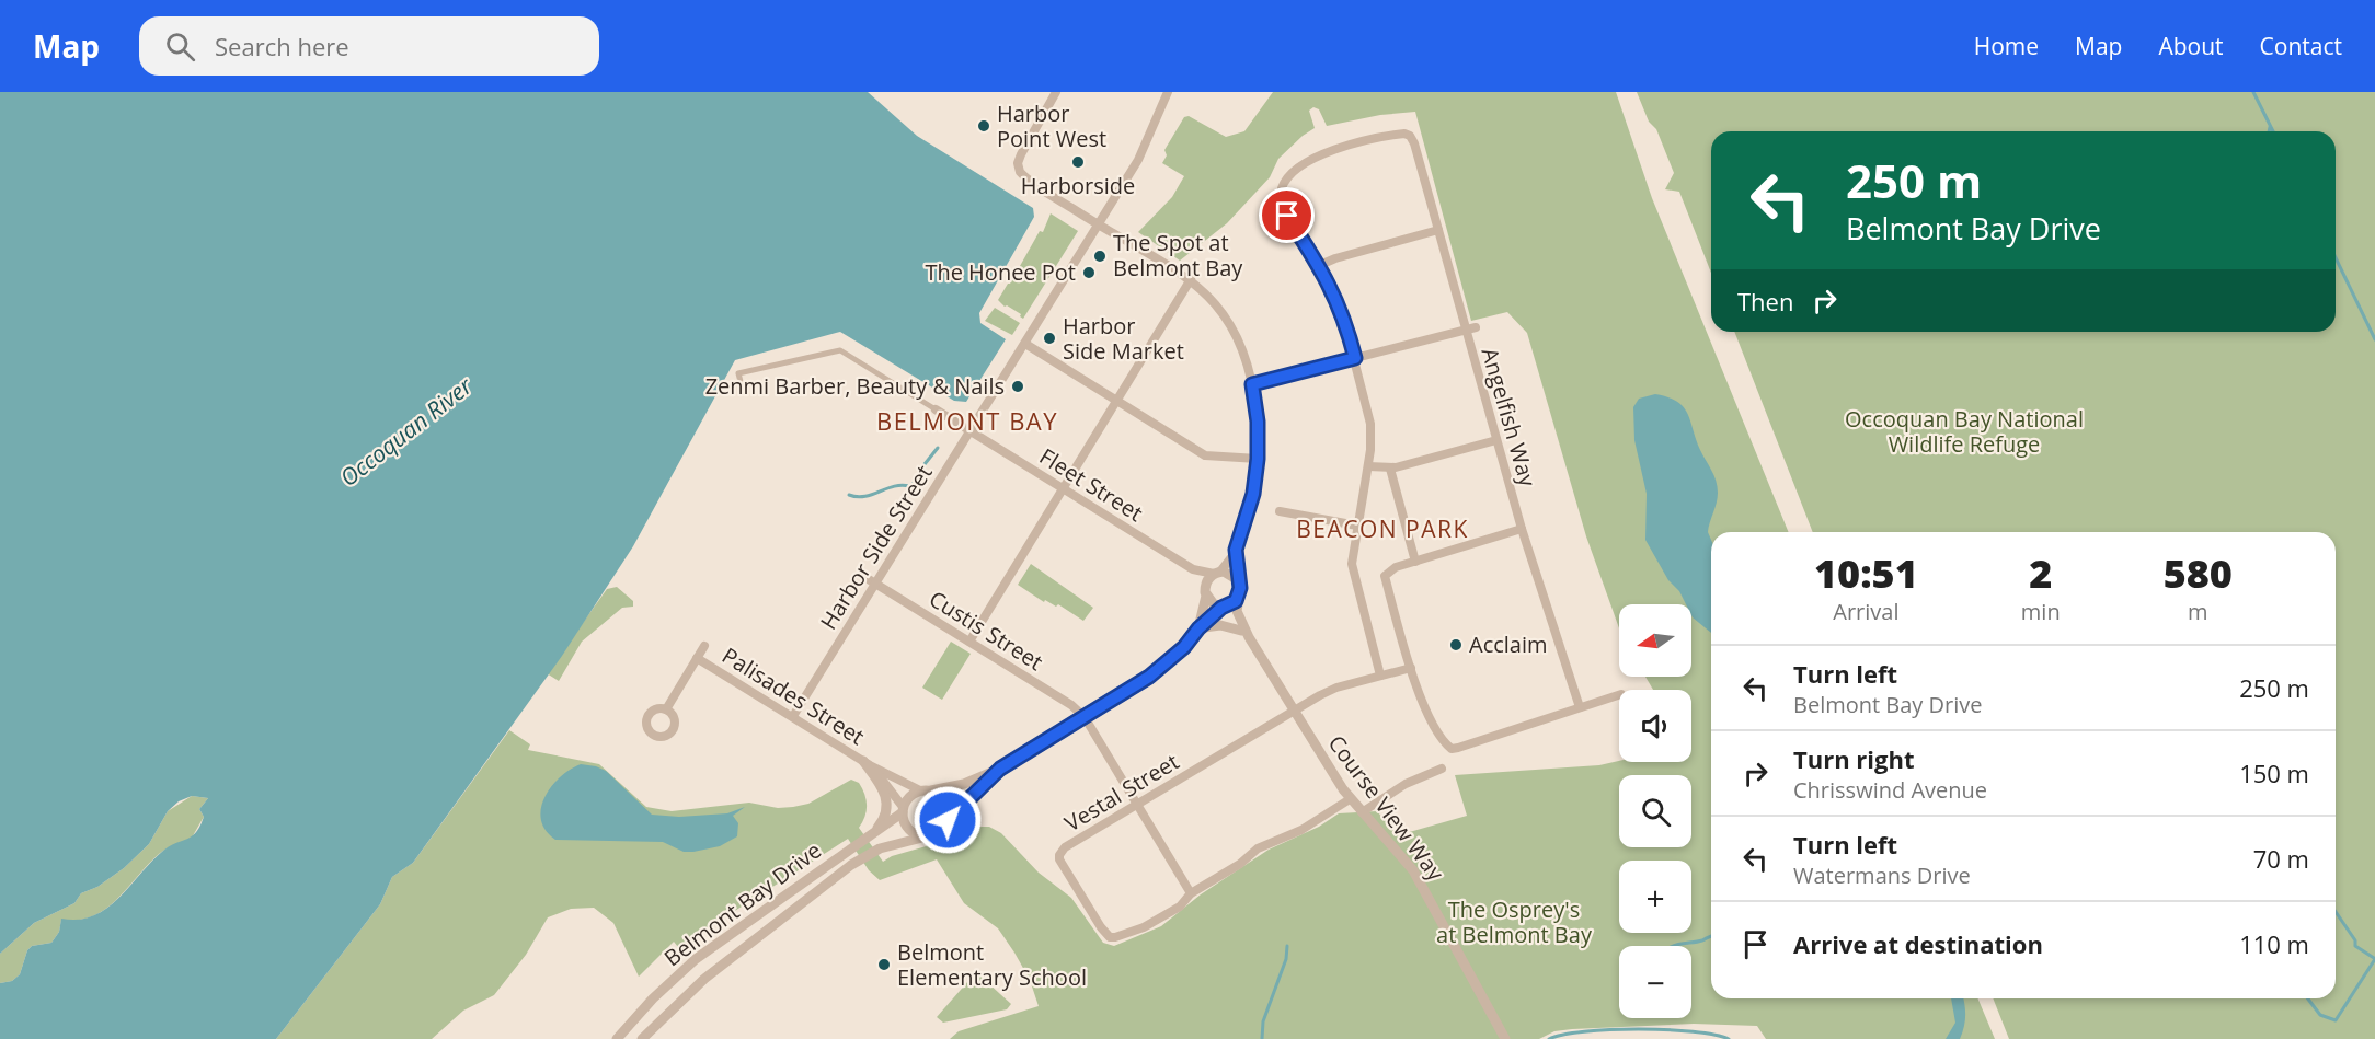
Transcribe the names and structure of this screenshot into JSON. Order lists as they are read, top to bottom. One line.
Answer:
{"streets":{"street":["Angelfish Way","Fleet Street","Harbor Side Street","Custis Street","Palisades Street","Vestal Street","Course View Way","Belmont Bay Drive"]},"crossings":[["Fleet Street","Harbor Side Street"],["Fleet Street","Course View Way"],["Fleet Street","Belmont Bay Drive"],["Harbor Side Street","Custis Street"],["Harbor Side Street","Palisades Street"],["Harbor Side Street","Belmont Bay Drive"],["Custis Street","Belmont Bay Drive"],["Palisades Street","Belmont Bay Drive"],["Vestal Street","Course View Way"],["Course View Way","Belmont Bay Drive"]],"districts":["BELMONT BAY","BEACON PARK"],"water":["Occoquan River"],"parks":["Occoquan Bay National Wildlife Refuge","The Osprey's at Belmont Bay"],"places":["Harbor Point West","Harborside","The Spot at Belmont Bay","The Honee Pot","Harbor Side Market","Zenmi Barber, Beauty & Nails","Acclaim","Belmont Elementary School"],"north":"left","page":{"header":"Map","search":"Search here","nav":["Home","Map","About","Contact"],"turn":["250 m","Belmont Bay Drive"],"then":"Then","eta":["10:51","Arrival","2","min","580","m"],"map_buttons":["+","−"],"list":[{"name":"Turn left","note":"Belmont Bay Drive","value":"250 m"},{"name":"Turn right","note":"Chrisswind Avenue","value":"150 m"},{"name":"Turn left","note":"Watermans Drive","value":"70 m"},{"name":"Arrive at destination","value":"110 m"}]}}
